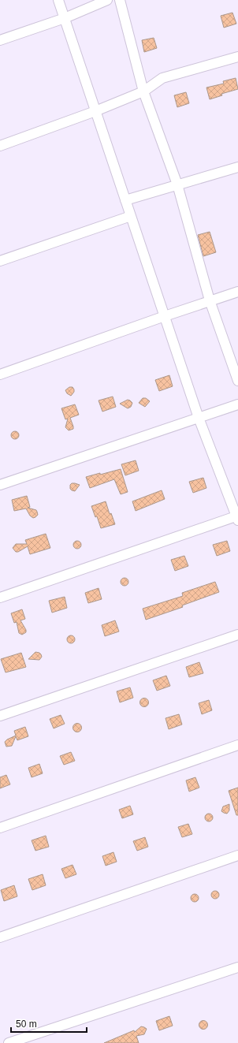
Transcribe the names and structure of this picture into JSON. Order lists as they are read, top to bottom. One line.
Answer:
{"scale_bar":"50 m"}
